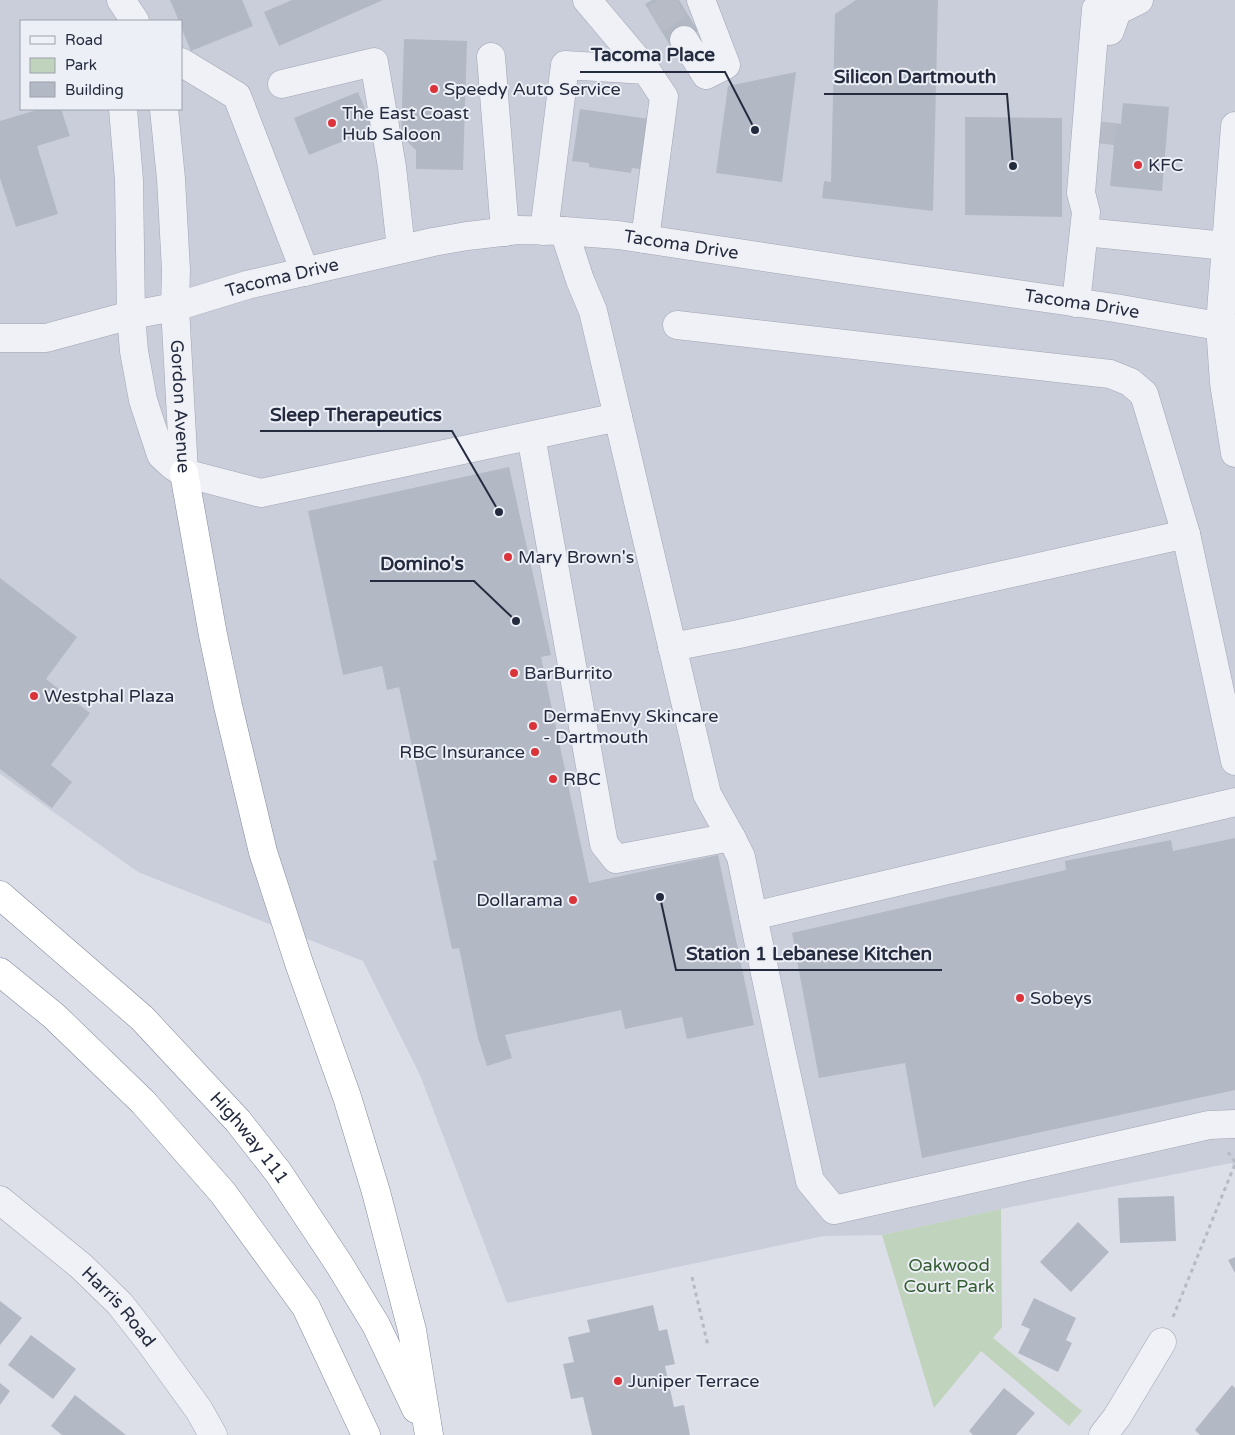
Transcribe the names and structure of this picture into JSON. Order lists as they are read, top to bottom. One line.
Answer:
{"streets":{"highway":["Highway 111"],"street":["Tacoma Drive","Gordon Avenue","Harris Road"]},"crossings":[["Tacoma Drive","Gordon Avenue"]],"parks":["Oakwood Court Park"],"places":["Speedy Auto Service","The East Coast Hub Saloon","Tacoma Place","KFC","Silicon Dartmouth","Sleep Therapeutics","Mary Brown's","Domino's","BarBurrito","Westphal Plaza","DermaEnvy Skincare - Dartmouth","RBC Insurance","RBC","Station 1 Lebanese Kitchen","Dollarama","Sobeys","Juniper Terrace"],"legend":["Road","Park","Building"]}
